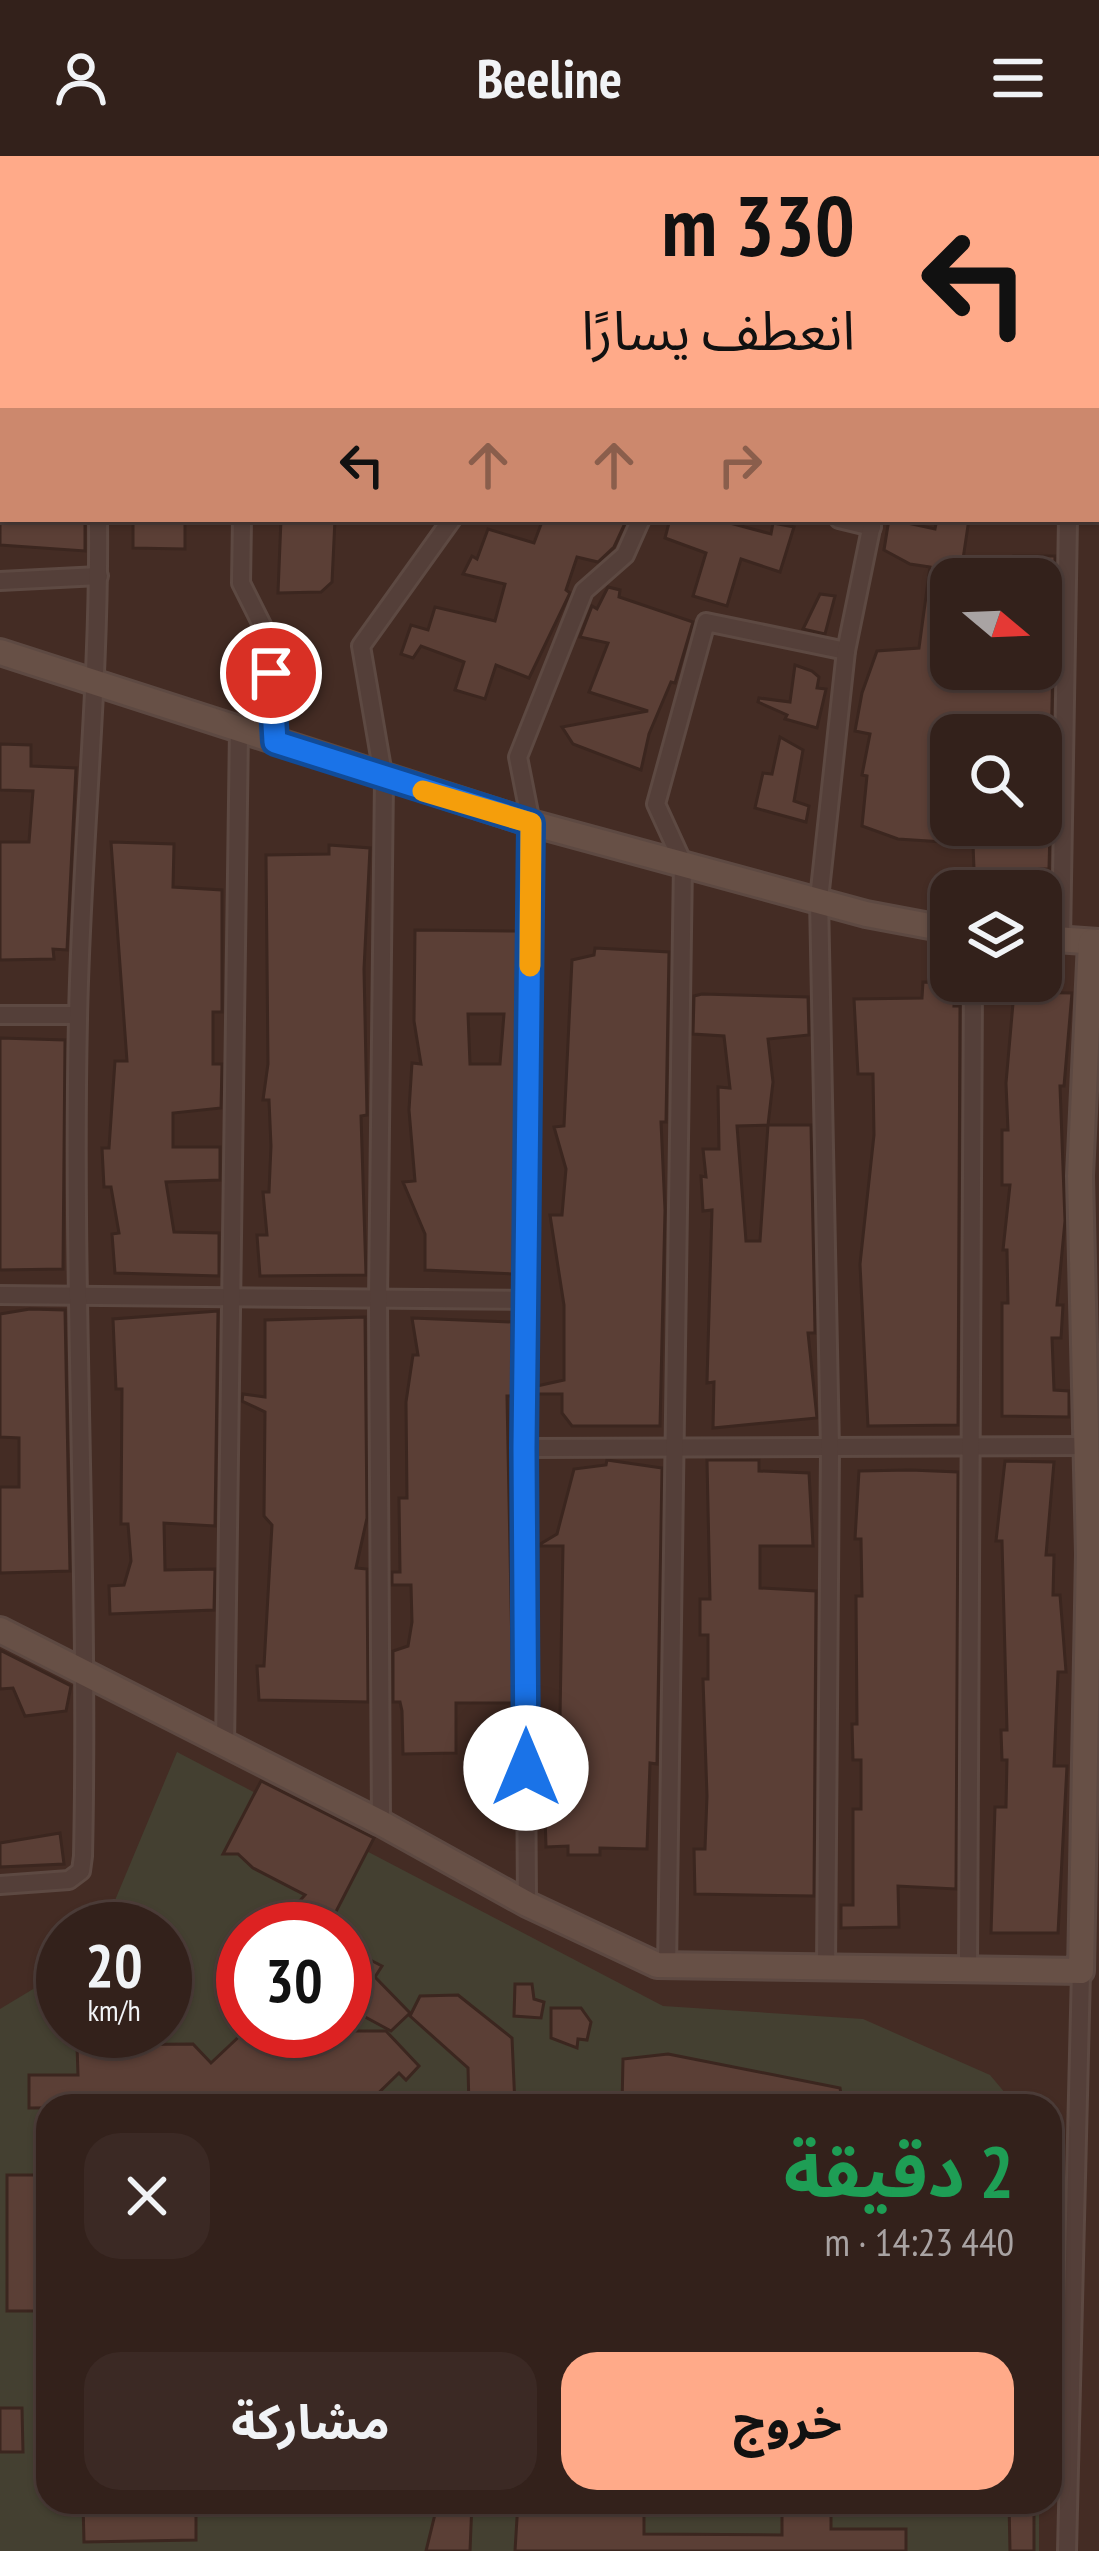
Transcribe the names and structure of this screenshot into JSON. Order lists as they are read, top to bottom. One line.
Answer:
{"north":"right","page":{"header":"Beeline","turn":["330 m","انعطف يسارًا"],"speed":"20 km/h","limit":"30","heading":["2 دقيقة","440 m · 14:23"],"buttons":["خروج","مشاركة"]}}
